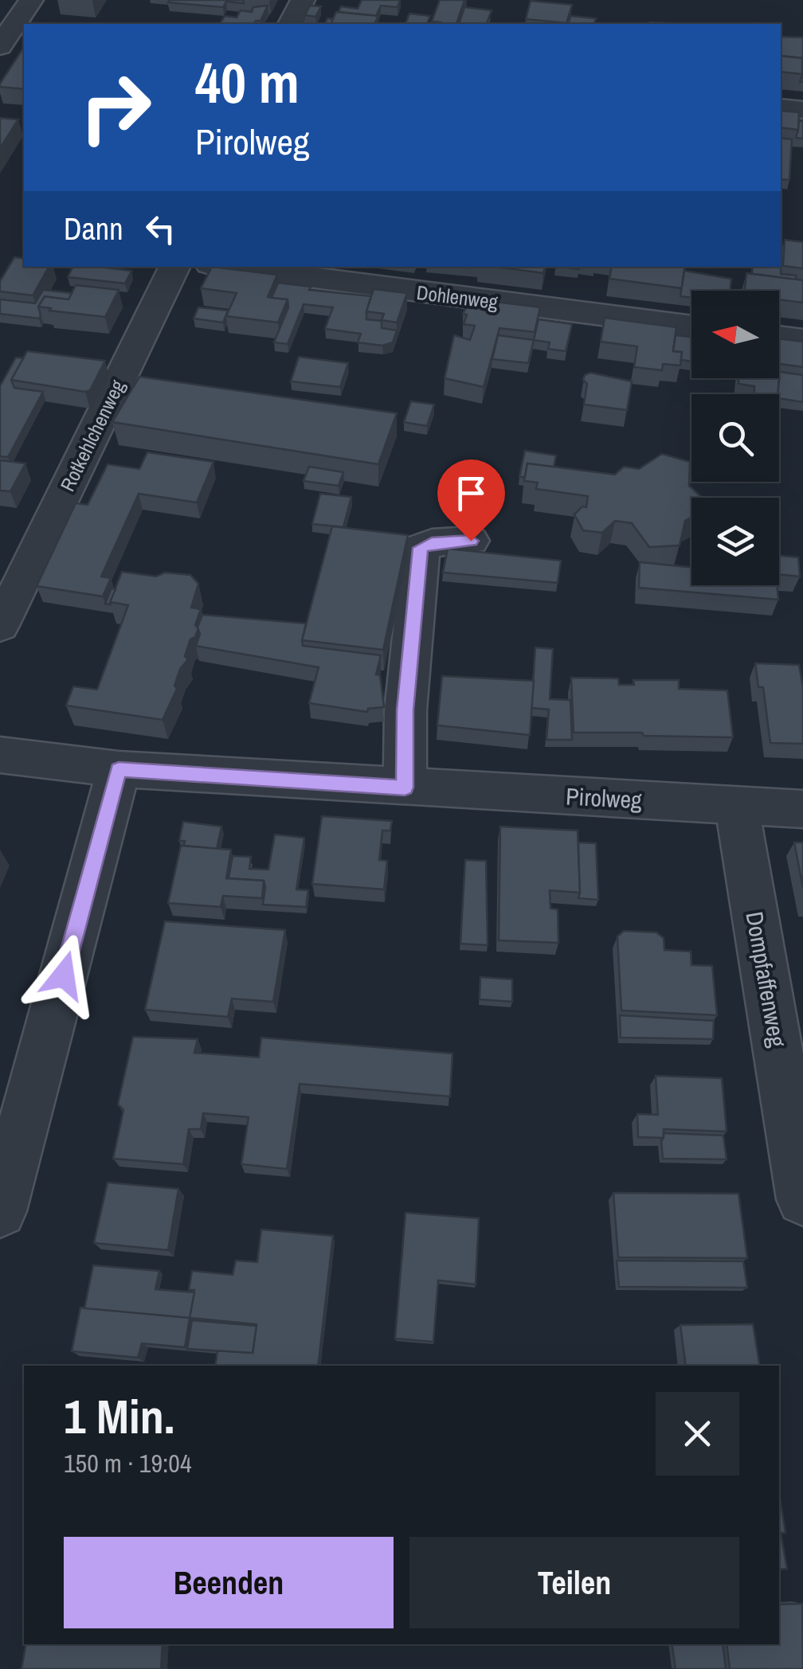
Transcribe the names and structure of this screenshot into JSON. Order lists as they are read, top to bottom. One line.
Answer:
{"streets":{"street":["Dohlenweg","Rotkehlchenweg","Pirolweg","Dompfaffenweg"]},"crossings":[["Pirolweg","Dompfaffenweg"]],"north":"left","page":{"turn":["40 m","Pirolweg"],"then":"Dann","heading":["1 Min.","150 m · 19:04"],"buttons":["Beenden","Teilen"]}}
